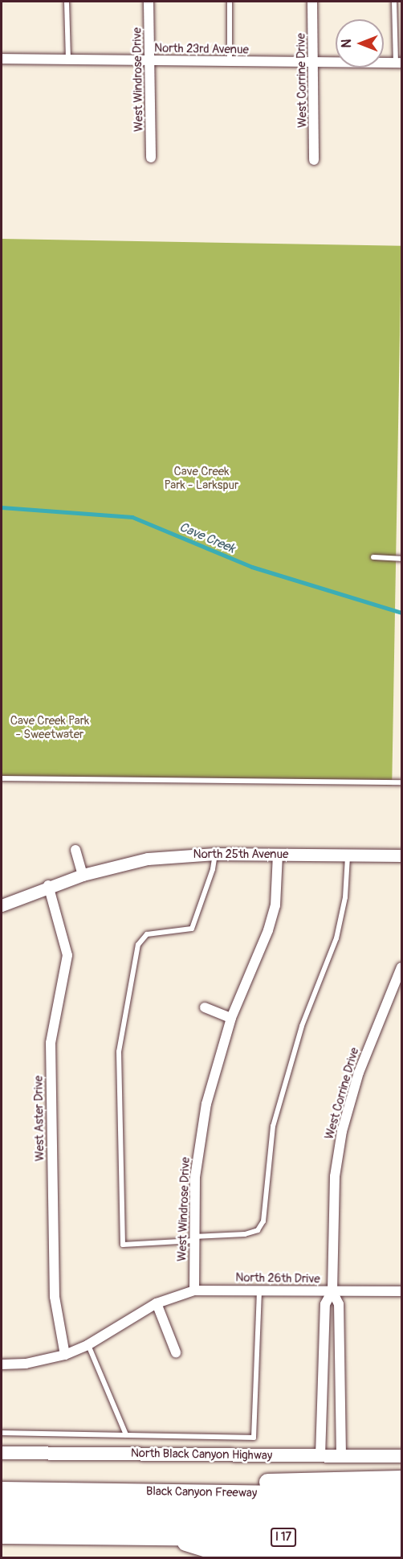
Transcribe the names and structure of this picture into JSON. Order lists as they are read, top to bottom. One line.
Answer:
{"streets":{"highway":["Black Canyon Freeway","I 17"],"main road":["North Black Canyon Highway"],"street":["North 23rd Avenue","West Windrose Drive","West Corrine Drive","North 25th Avenue","West Aster Drive","North 26th Drive"]},"crossings":[["North 23rd Avenue","West Windrose Drive"],["North 23rd Avenue","West Corrine Drive"],["West Windrose Drive","North 25th Avenue"],["West Windrose Drive","North 26th Drive"],["West Corrine Drive","North 26th Drive"],["West Corrine Drive","North Black Canyon Highway"],["North 25th Avenue","West Aster Drive"],["West Aster Drive","North 26th Drive"]],"water":["Cave Creek"],"parks":["Cave Creek Park - Larkspur","Cave Creek Park - Sweetwater"],"north":"left"}
